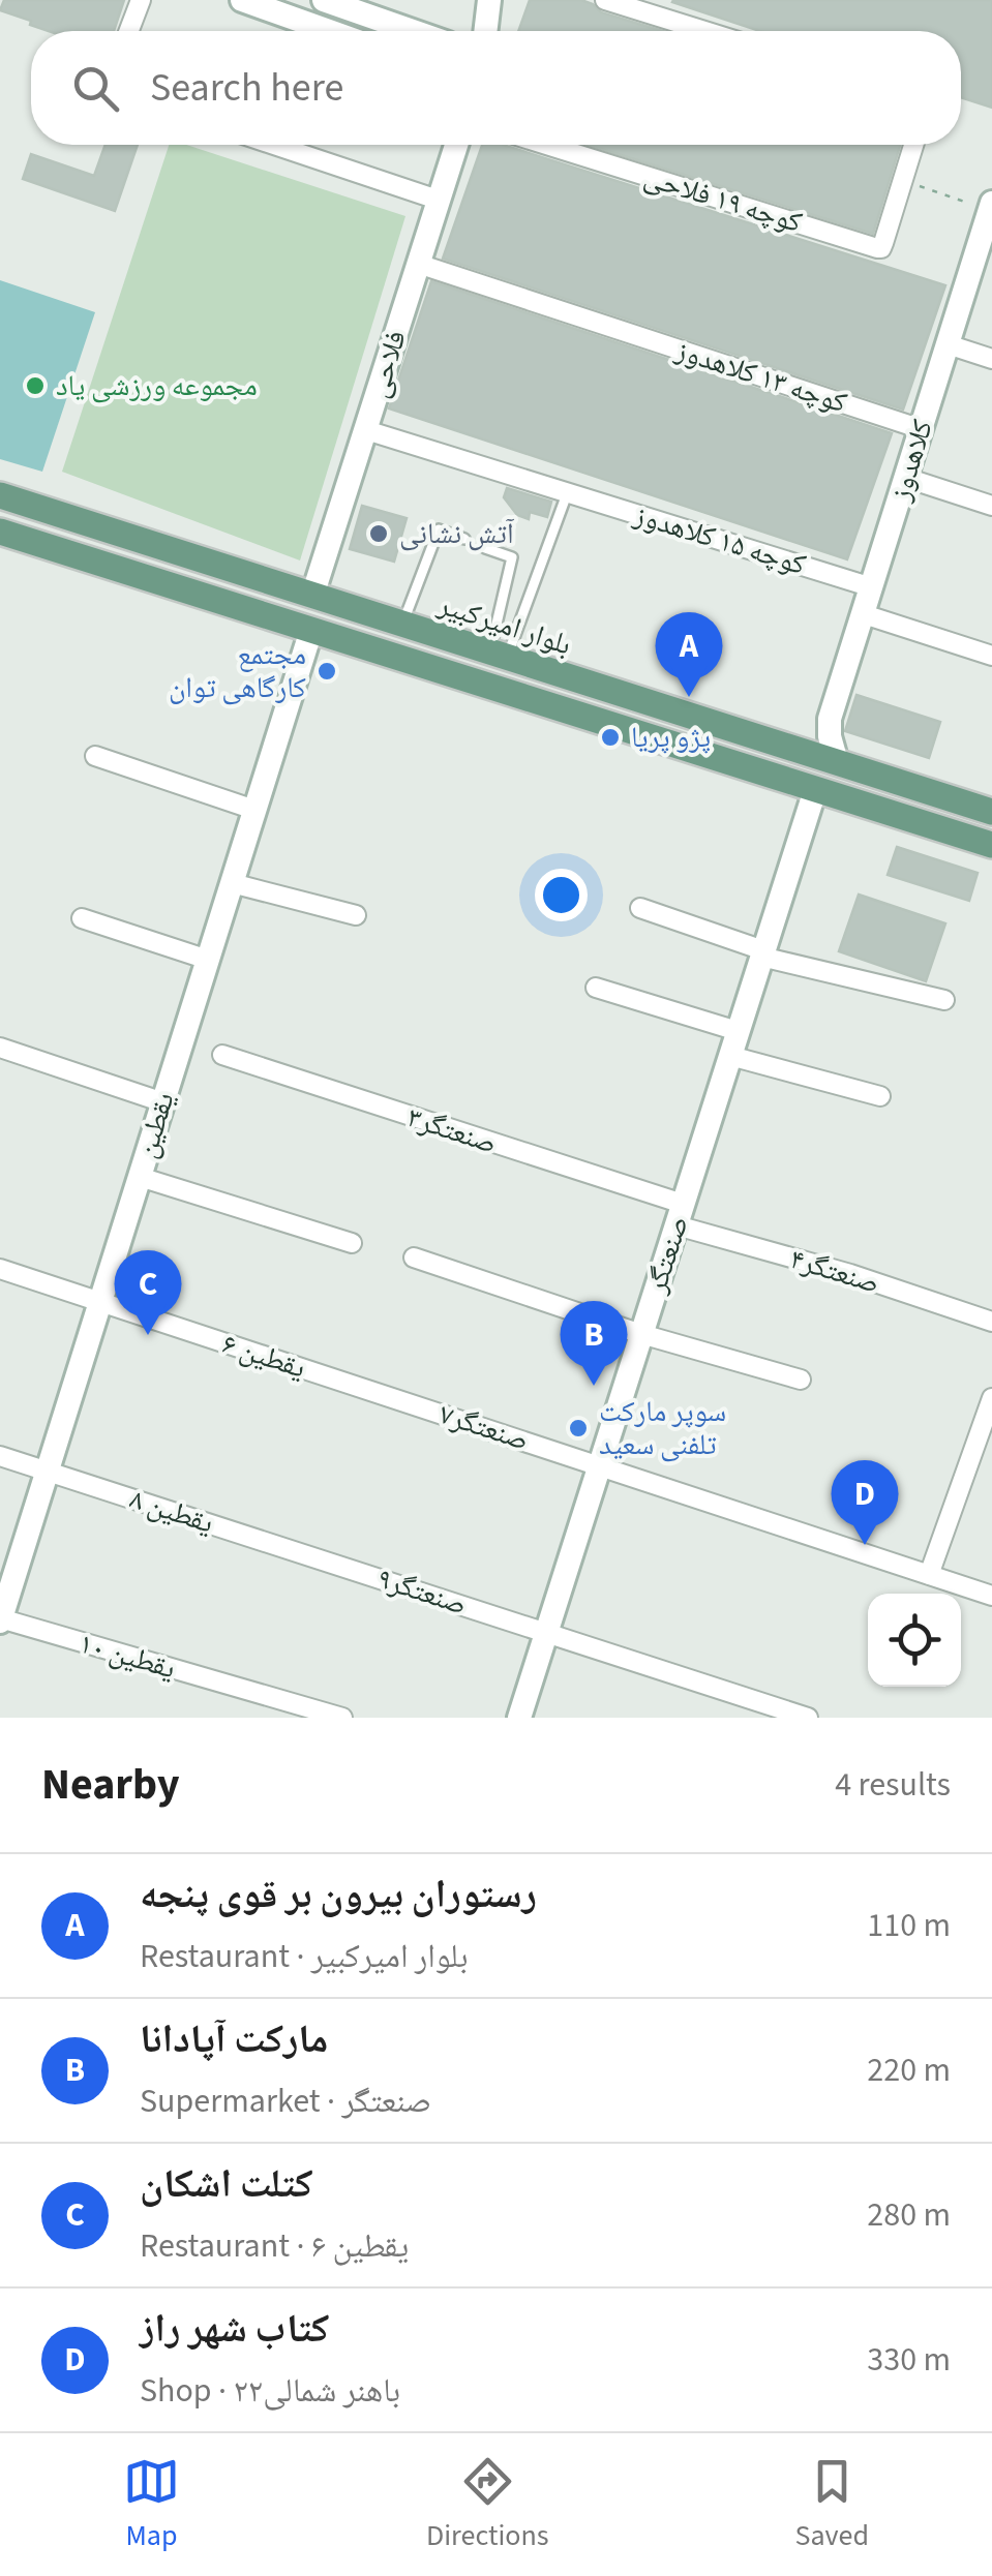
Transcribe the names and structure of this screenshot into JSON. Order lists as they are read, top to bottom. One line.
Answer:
{"streets":{"main road":["بلوار امیرکبیر"],"street":["کوچه ۱۹ فلاحی","فلاحی","کوچه ۱۳ کلاهدوز","کلاهدوز","کوچه ۱۵ کلاهدوز","یقطین","صنعتگر۳","صنعتگر","صنعتگر۴","یقطین ۶","صنعتگر۷","یقطین ۸","صنعتگر۹","یقطین ۱۰"]},"crossings":[["فلاحی","کوچه ۱۳ کلاهدوز"],["فلاحی","کوچه ۱۵ کلاهدوز"],["فلاحی","بلوار امیرکبیر"],["کوچه ۱۳ کلاهدوز","کلاهدوز"],["کلاهدوز","کوچه ۱۵ کلاهدوز"],["کلاهدوز","بلوار امیرکبیر"],["یقطین","یقطین ۶"],["یقطین","یقطین ۸"],["یقطین","یقطین ۱۰"],["صنعتگر۳","صنعتگر"],["صنعتگر۳","صنعتگر۴"],["صنعتگر","صنعتگر۴"],["صنعتگر","صنعتگر۷"],["صنعتگر","صنعتگر۹"],["یقطین ۶","صنعتگر۷"],["یقطین ۸","صنعتگر۹"]],"places":["مجموعه ورزشی یاد","آتش نشانی","مجتمع کارگاهی توان","پژو پریا","سوپر مارکت تلفنی سعید"],"page":{"search":"Search here","pins":["A","C","B","D"],"heading":["Nearby","4 results"],"list":[{"mark":"A","name":"رستوران بیرون بر قوی پنجه","note":"Restaurant · بلوار امیرکبیر","value":"110 m"},{"mark":"B","name":"مارکت آپادانا","note":"Supermarket · صنعتگر","value":"220 m"},{"mark":"C","name":"کتلت اشکان","note":"Restaurant · یقطین ۶","value":"280 m"},{"mark":"D","name":"کتاب شهر راز","note":"Shop · باهنر شمالی۲۲","value":"330 m"}],"nav":["Map","Directions","Saved"]}}
